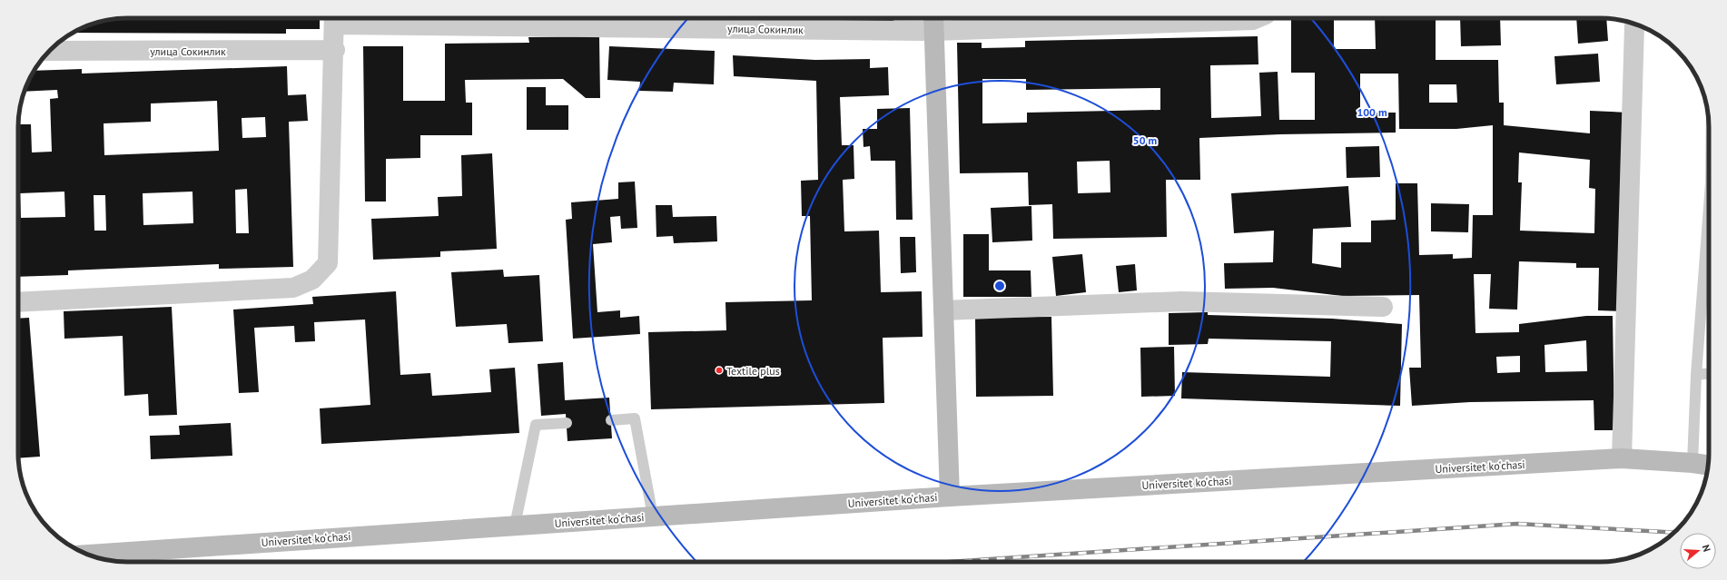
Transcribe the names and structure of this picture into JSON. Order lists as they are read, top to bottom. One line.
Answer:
{"streets":{"main road":["Universitet kо‘chasi"],"street":["улица Сокинлик"]},"places":["Textile plus"],"north":"right","rings":["100 m","50 m"]}
